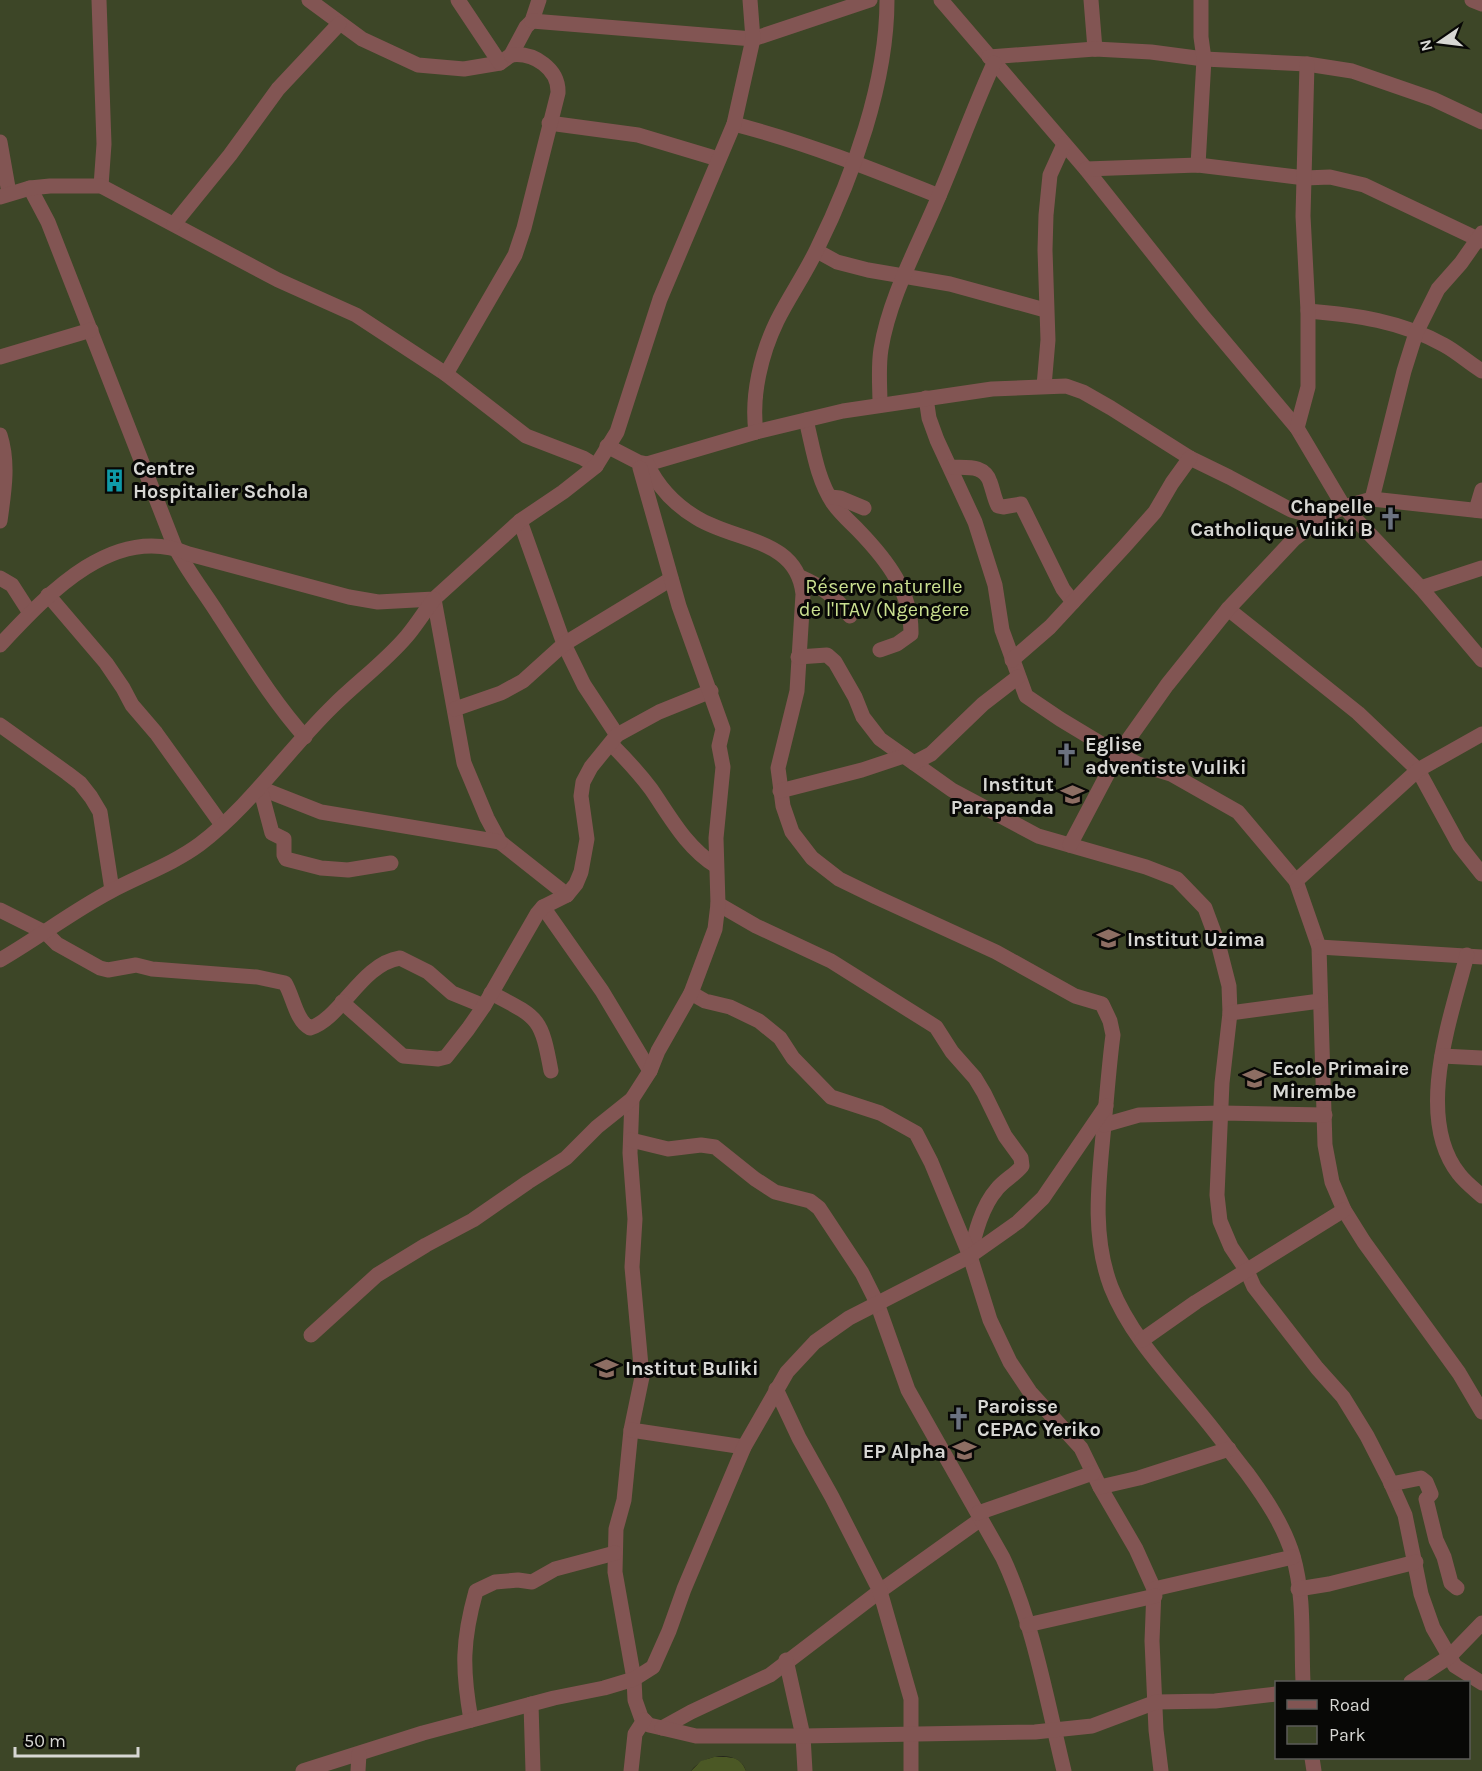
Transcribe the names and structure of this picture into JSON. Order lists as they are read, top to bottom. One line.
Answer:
{"parks":["Réserve naturelle de l'ITAV (Ngengere"],"places":{"building":["Centre Hospitalier Schola"],"church":["Chapelle Catholique Vuliki B","Eglise adventiste Vuliki","Paroisse CEPAC Yeriko"],"school or university":["Institut Parapanda","Institut Uzima","Ecole Primaire Mirembe","Institut Buliki","EP Alpha"]},"legend":["Road","Park"],"scale_bar":"50 m","north":"left"}
